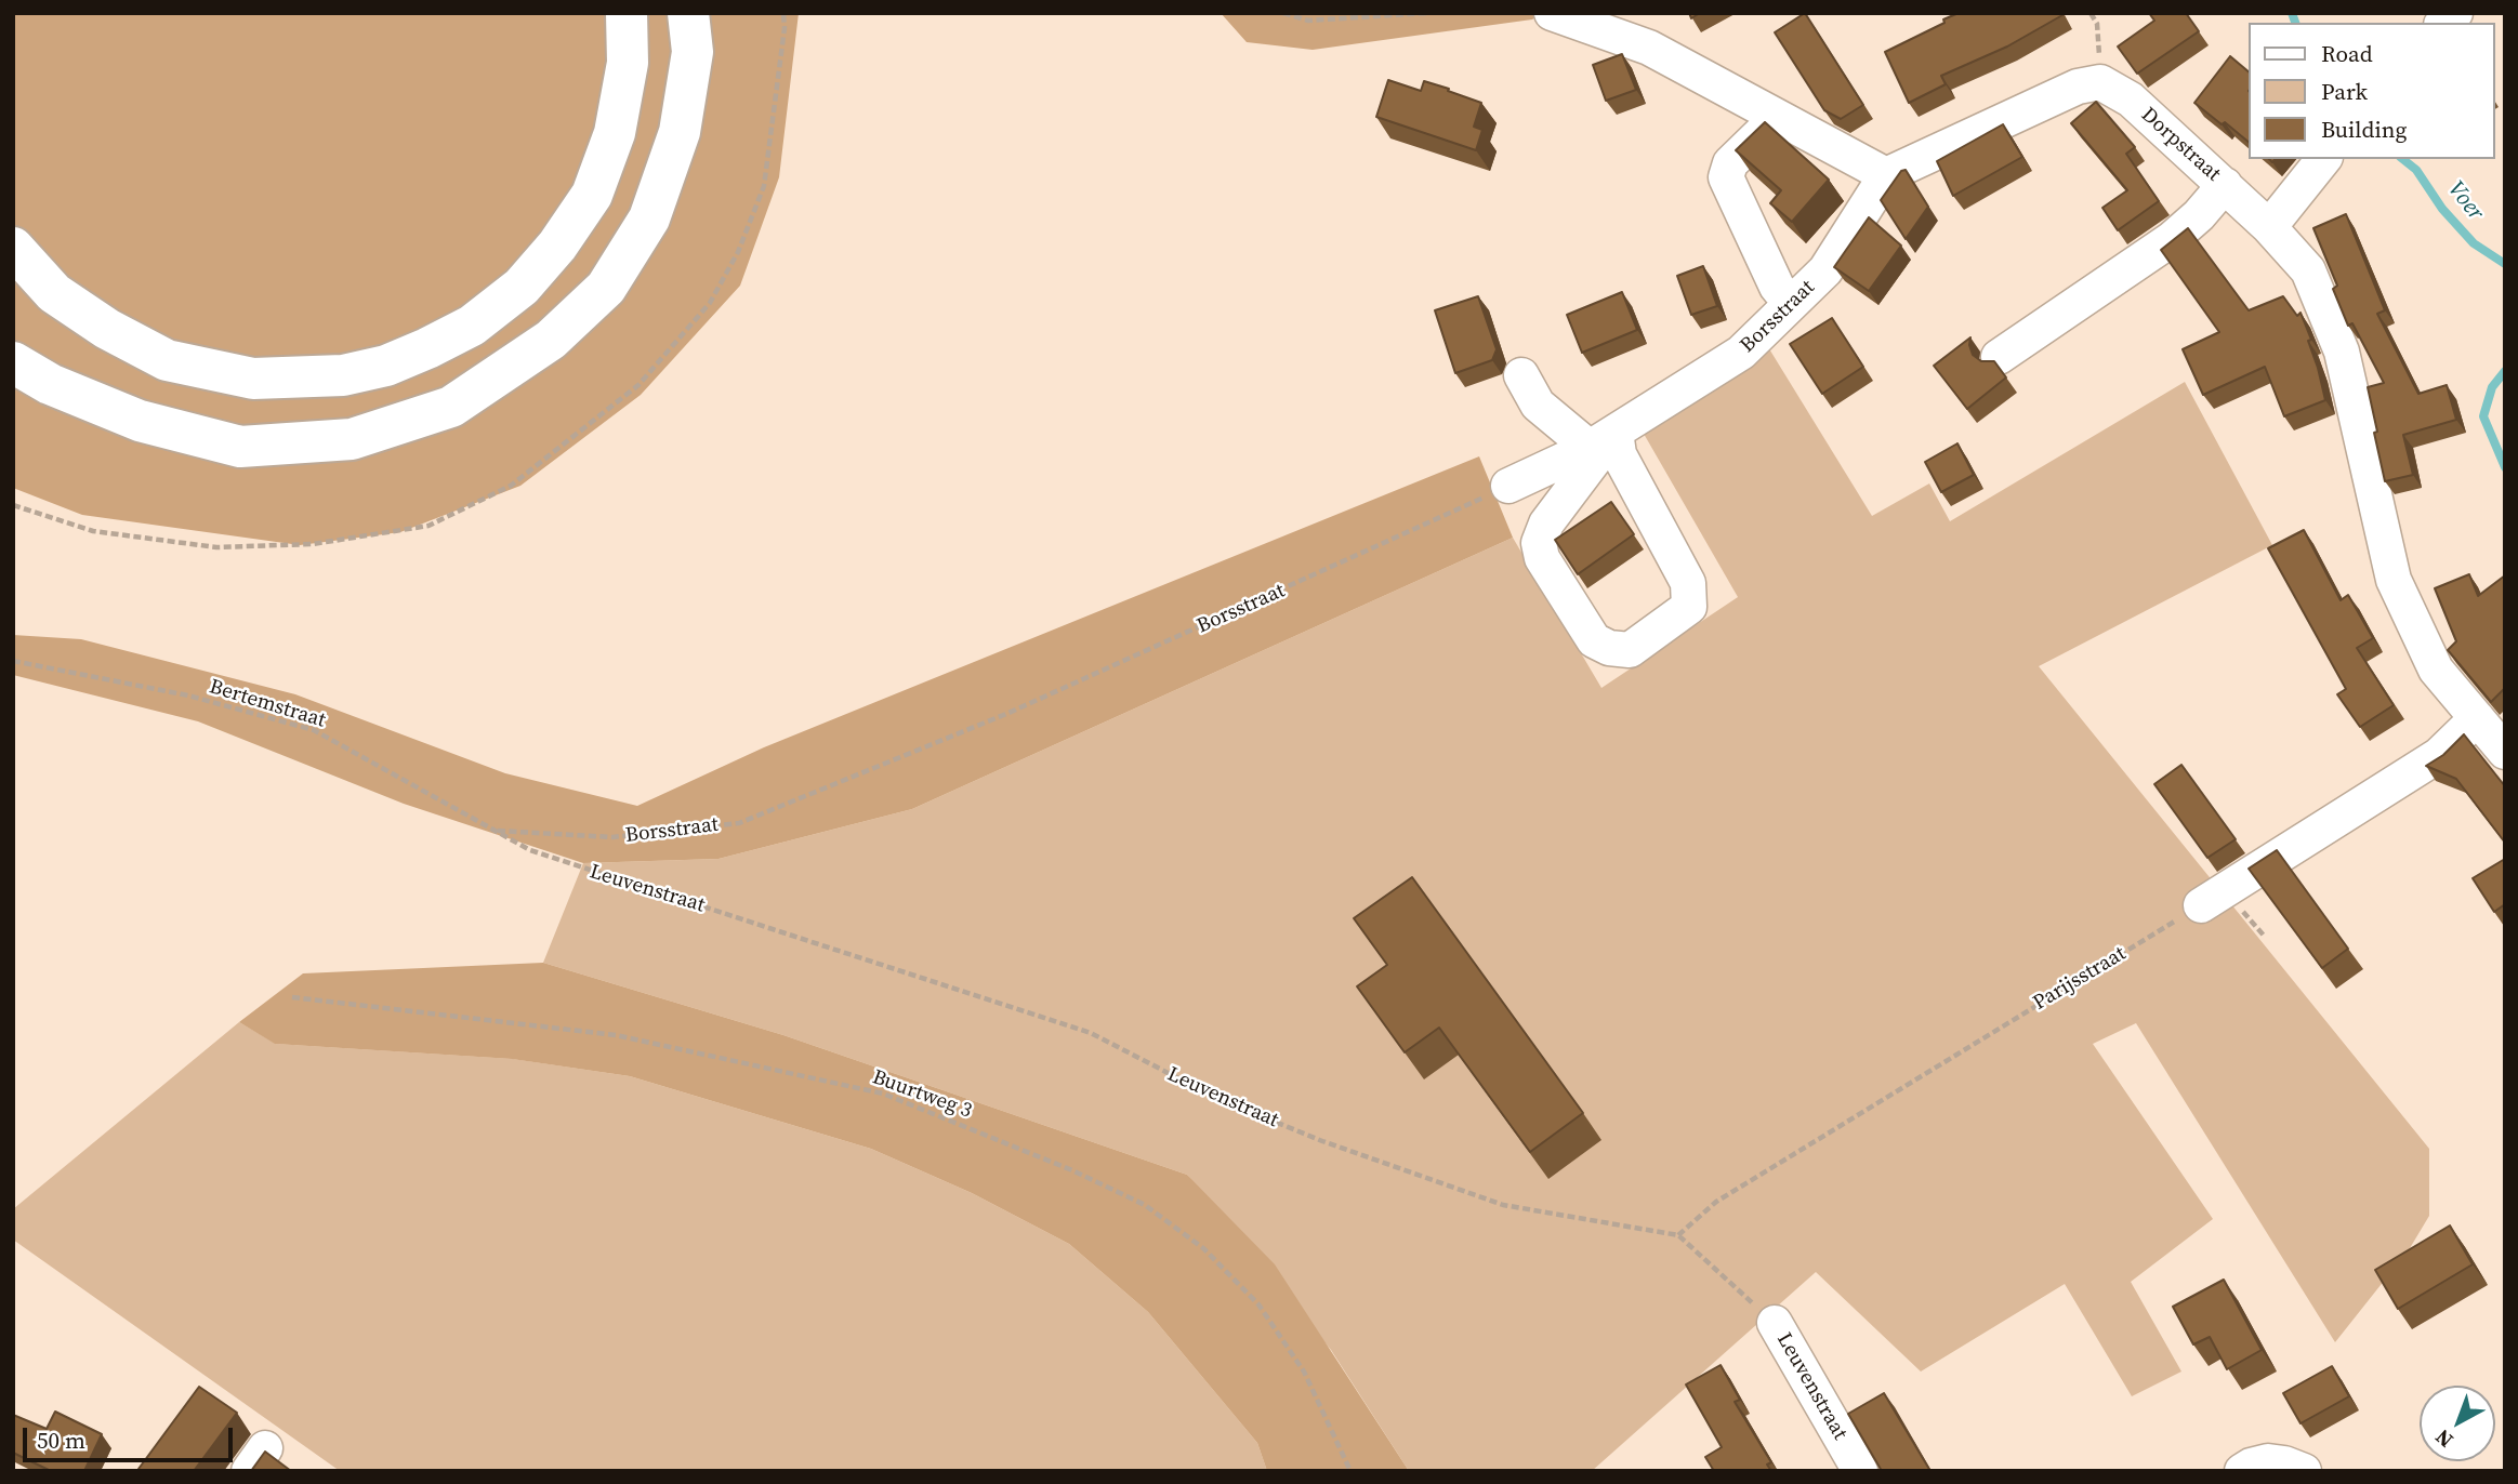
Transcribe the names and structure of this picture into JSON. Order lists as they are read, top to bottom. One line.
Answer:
{"streets":{"street":["Dorpstraat","Borsstraat","Leuvenstraat"],"path":["Bertemstraat","Parijsstraat","Buurtweg 3"]},"crossings":[["Borsstraat","Bertemstraat"],["Borsstraat","Leuvenstraat"],["Bertemstraat","Leuvenstraat"],["Leuvenstraat","Parijsstraat"]],"water":["Voer"],"legend":["Road","Park","Building"],"scale_bar":"50 m","north":"bottom left"}
